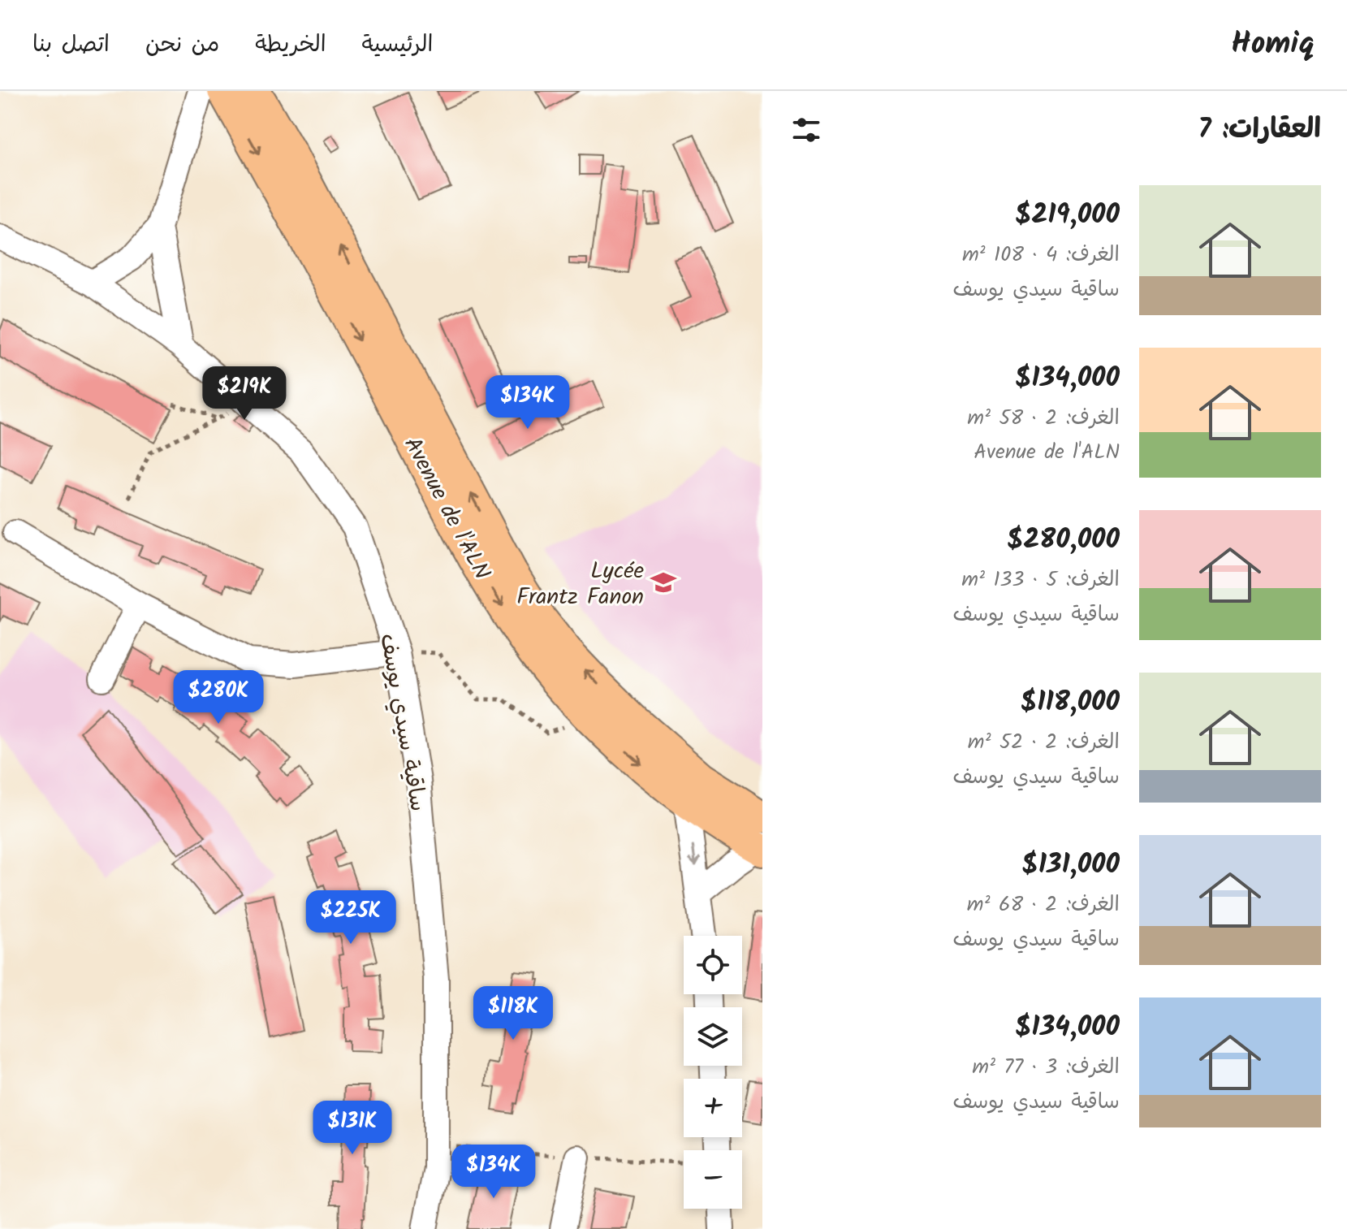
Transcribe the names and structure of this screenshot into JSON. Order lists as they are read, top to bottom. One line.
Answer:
{"streets":{"main road":["Avenue de l'ALN"],"street":["ساقية سيدي يوسف"]},"places":{"school or university":["Lycée Frantz Fanon"]},"page":{"header":"Homiq","nav":["الرئيسية","الخريطة","من نحن","اتصل بنا"],"heading":"العقارات: 7","list":[{"name":"$219,000","note":"الغرف: 4 · 108 m² · ساقية سيدي يوسف"},{"name":"$134,000","note":"الغرف: 2 · 58 m² · Avenue de l'ALN"},{"name":"$280,000","note":"الغرف: 5 · 133 m² · ساقية سيدي يوسف"},{"name":"$118,000","note":"الغرف: 2 · 52 m² · ساقية سيدي يوسف"},{"name":"$131,000","note":"الغرف: 2 · 68 m² · ساقية سيدي يوسف"},{"name":"$134,000","note":"الغرف: 3 · 77 m² · ساقية سيدي يوسف"}],"price":["$219K","$134K","$280K","$225K","$118K","$131K","$134K"],"map_buttons":["+","−"]}}
